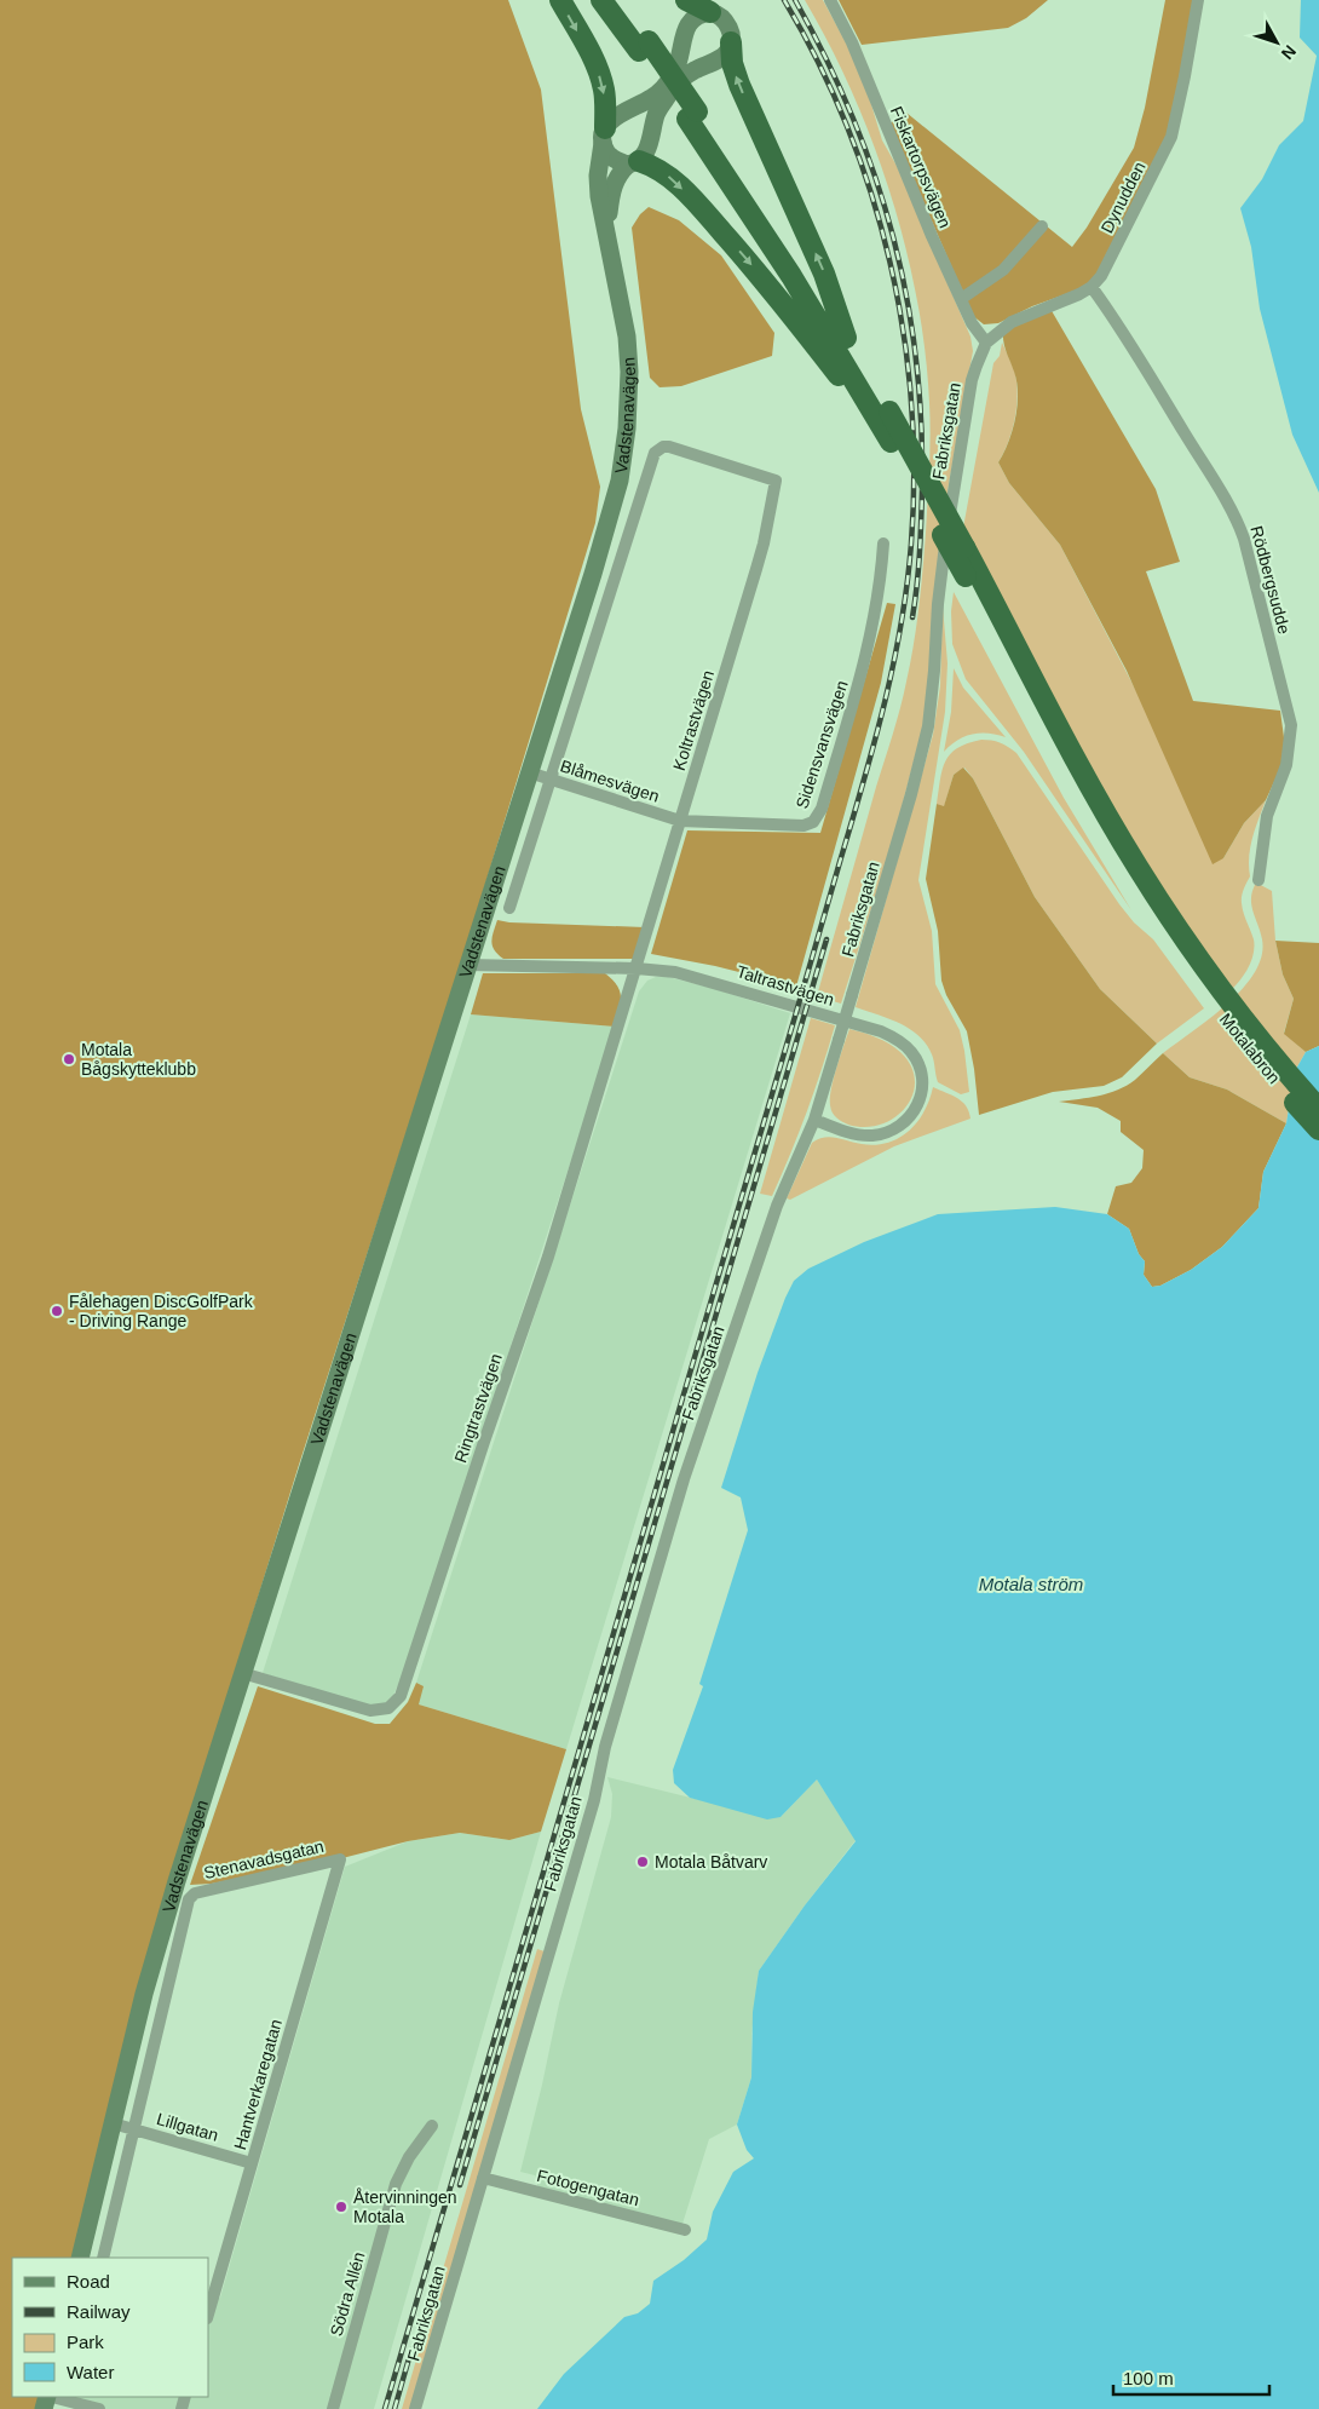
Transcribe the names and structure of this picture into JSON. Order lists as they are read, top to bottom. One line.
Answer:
{"streets":{"highway":["Motalabron"],"main road":["Vadstenavägen"],"street":["Fiskartorpsvägen","Dynudden","Fabriksgatan","Rödbergsudde","Koltrastvägen","Sidensvansvägen","Blåmesvägen","Taltrastvägen","Ringtrastvägen","Stenavadsgatan","Hantverkaregatan","Lillgatan","Fotogengatan","Södra Allén"]},"crossings":[["Fiskartorpsvägen","Dynudden"],["Fiskartorpsvägen","Fabriksgatan"],["Dynudden","Fabriksgatan"],["Dynudden","Rödbergsudde"],["Vadstenavägen","Koltrastvägen"],["Vadstenavägen","Blåmesvägen"],["Vadstenavägen","Taltrastvägen"],["Vadstenavägen","Ringtrastvägen"],["Vadstenavägen","Stenavadsgatan"],["Vadstenavägen","Lillgatan"],["Fabriksgatan","Taltrastvägen"],["Fabriksgatan","Fotogengatan"],["Koltrastvägen","Sidensvansvägen"],["Koltrastvägen","Blåmesvägen"],["Koltrastvägen","Taltrastvägen"],["Koltrastvägen","Ringtrastvägen"],["Sidensvansvägen","Blåmesvägen"],["Taltrastvägen","Ringtrastvägen"],["Stenavadsgatan","Hantverkaregatan"],["Hantverkaregatan","Lillgatan"]],"water":["Motala ström"],"places":["Motala Bågskytteklubb","Fålehagen DiscGolfPark - Driving Range","Motala Båtvarv","Återvinningen Motala"],"legend":["Road","Railway","Park","Water"],"scale_bar":"100 m","north":"bottom right"}
